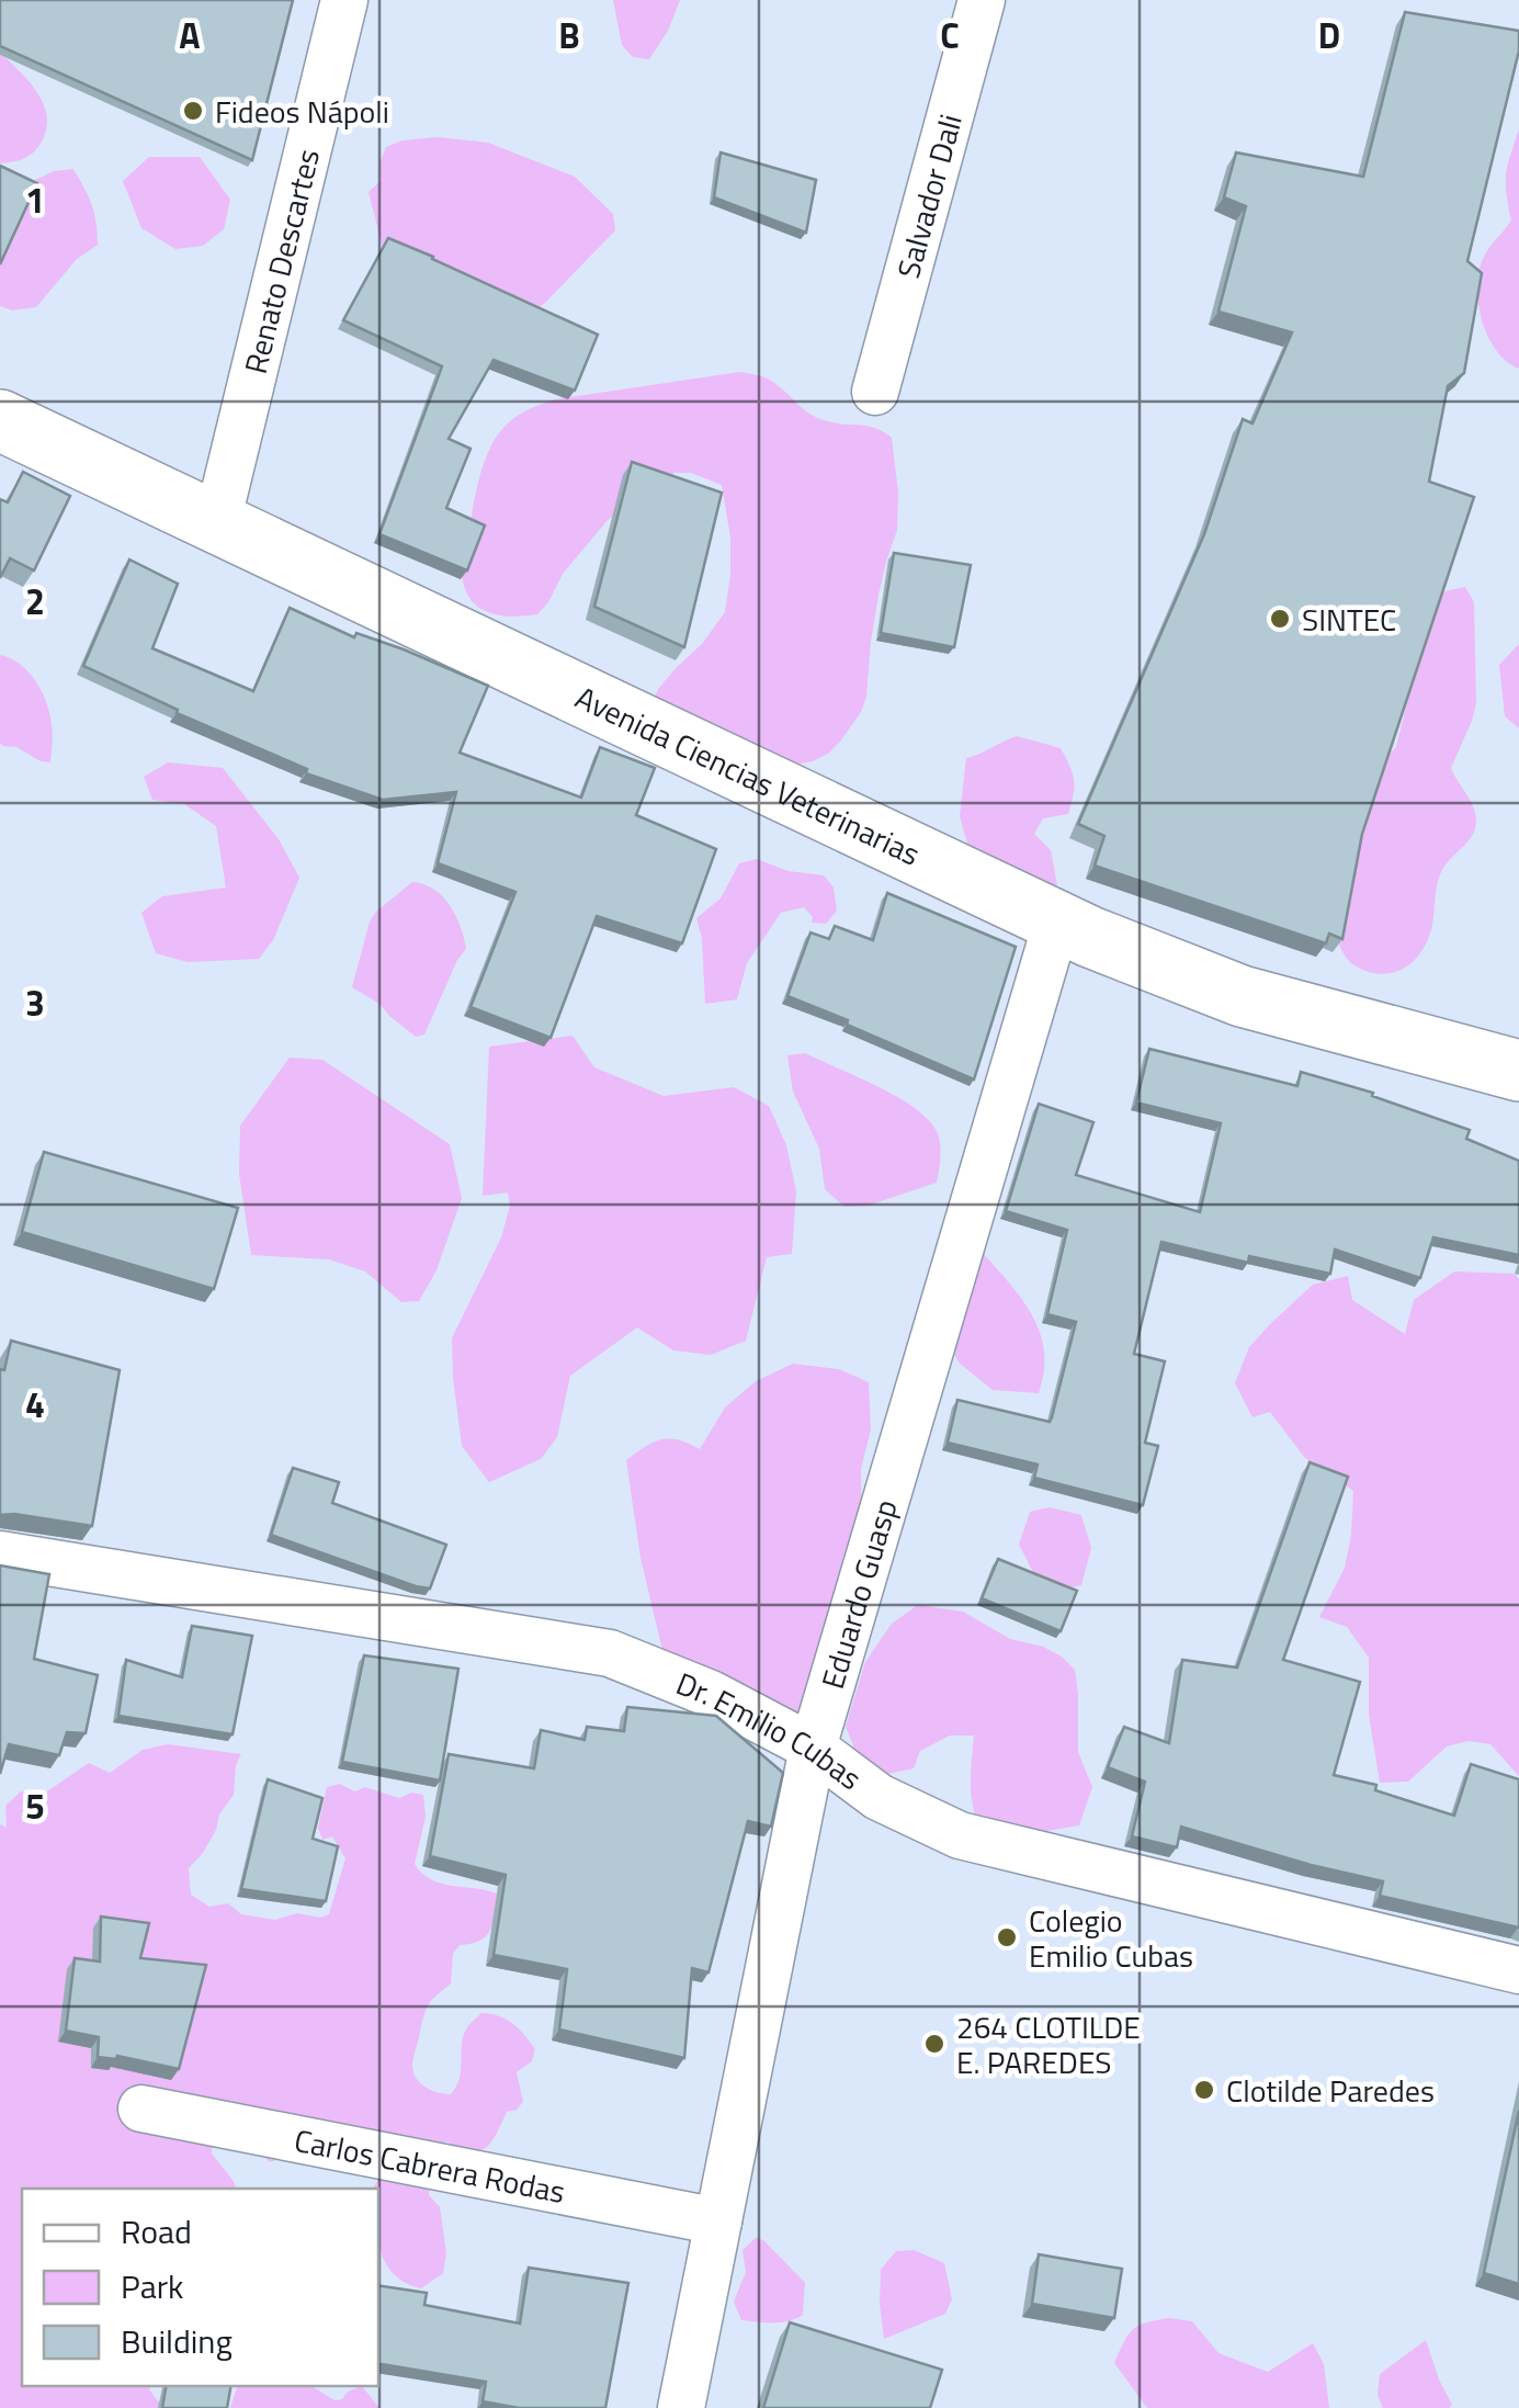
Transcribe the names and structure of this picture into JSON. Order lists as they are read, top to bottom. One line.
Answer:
{"streets":{"main road":["Avenida Ciencias Veterinarias"],"street":["Salvador Dali","Renato Descartes","Eduardo Guasp","Dr. Emilio Cubas","Carlos Cabrera Rodas"]},"crossings":[["Renato Descartes","Avenida Ciencias Veterinarias"],["Avenida Ciencias Veterinarias","Eduardo Guasp"],["Eduardo Guasp","Dr. Emilio Cubas"],["Eduardo Guasp","Carlos Cabrera Rodas"]],"places":["Fideos Nápoli","SINTEC","Colegio Emilio Cubas","264 CLOTILDE E. PAREDES","Clotilde Paredes"],"legend":["Road","Park","Building"],"grid":{"columns":["A","B","C","D"],"rows":["1","2","3","4","5"]}}
